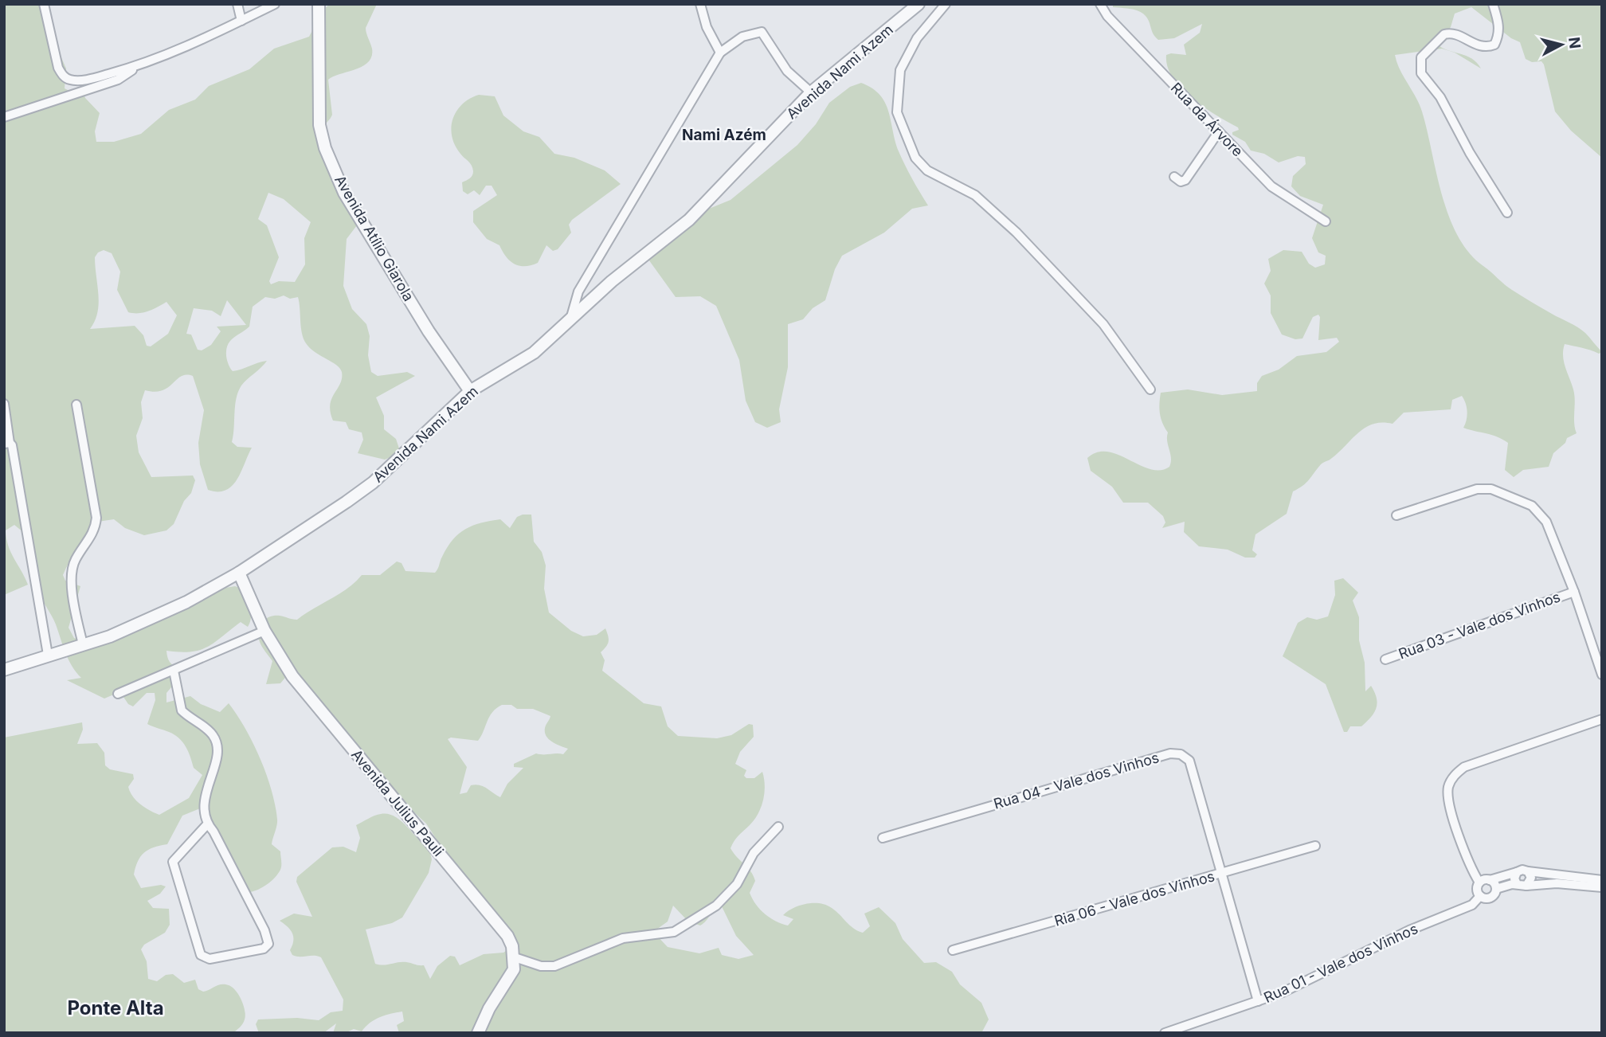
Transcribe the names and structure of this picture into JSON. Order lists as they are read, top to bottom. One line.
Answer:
{"streets":{"street":["Avenida Nami Azem","Rua da Árvore","Avenida Atílio Giarola","Rua 03 - Vale dos Vinhos","Rua 04 - Vale dos Vinhos","Avenida Julius Pauli","Ria 06 - Vale dos Vinhos","Rua 01 - Vale dos Vinhos"]},"crossings":[["Avenida Nami Azem","Avenida Atílio Giarola"],["Avenida Nami Azem","Avenida Julius Pauli"],["Rua 04 - Vale dos Vinhos","Ria 06 - Vale dos Vinhos"],["Rua 04 - Vale dos Vinhos","Rua 01 - Vale dos Vinhos"]],"districts":["Nami Azém","Ponte Alta"],"north":"right"}
